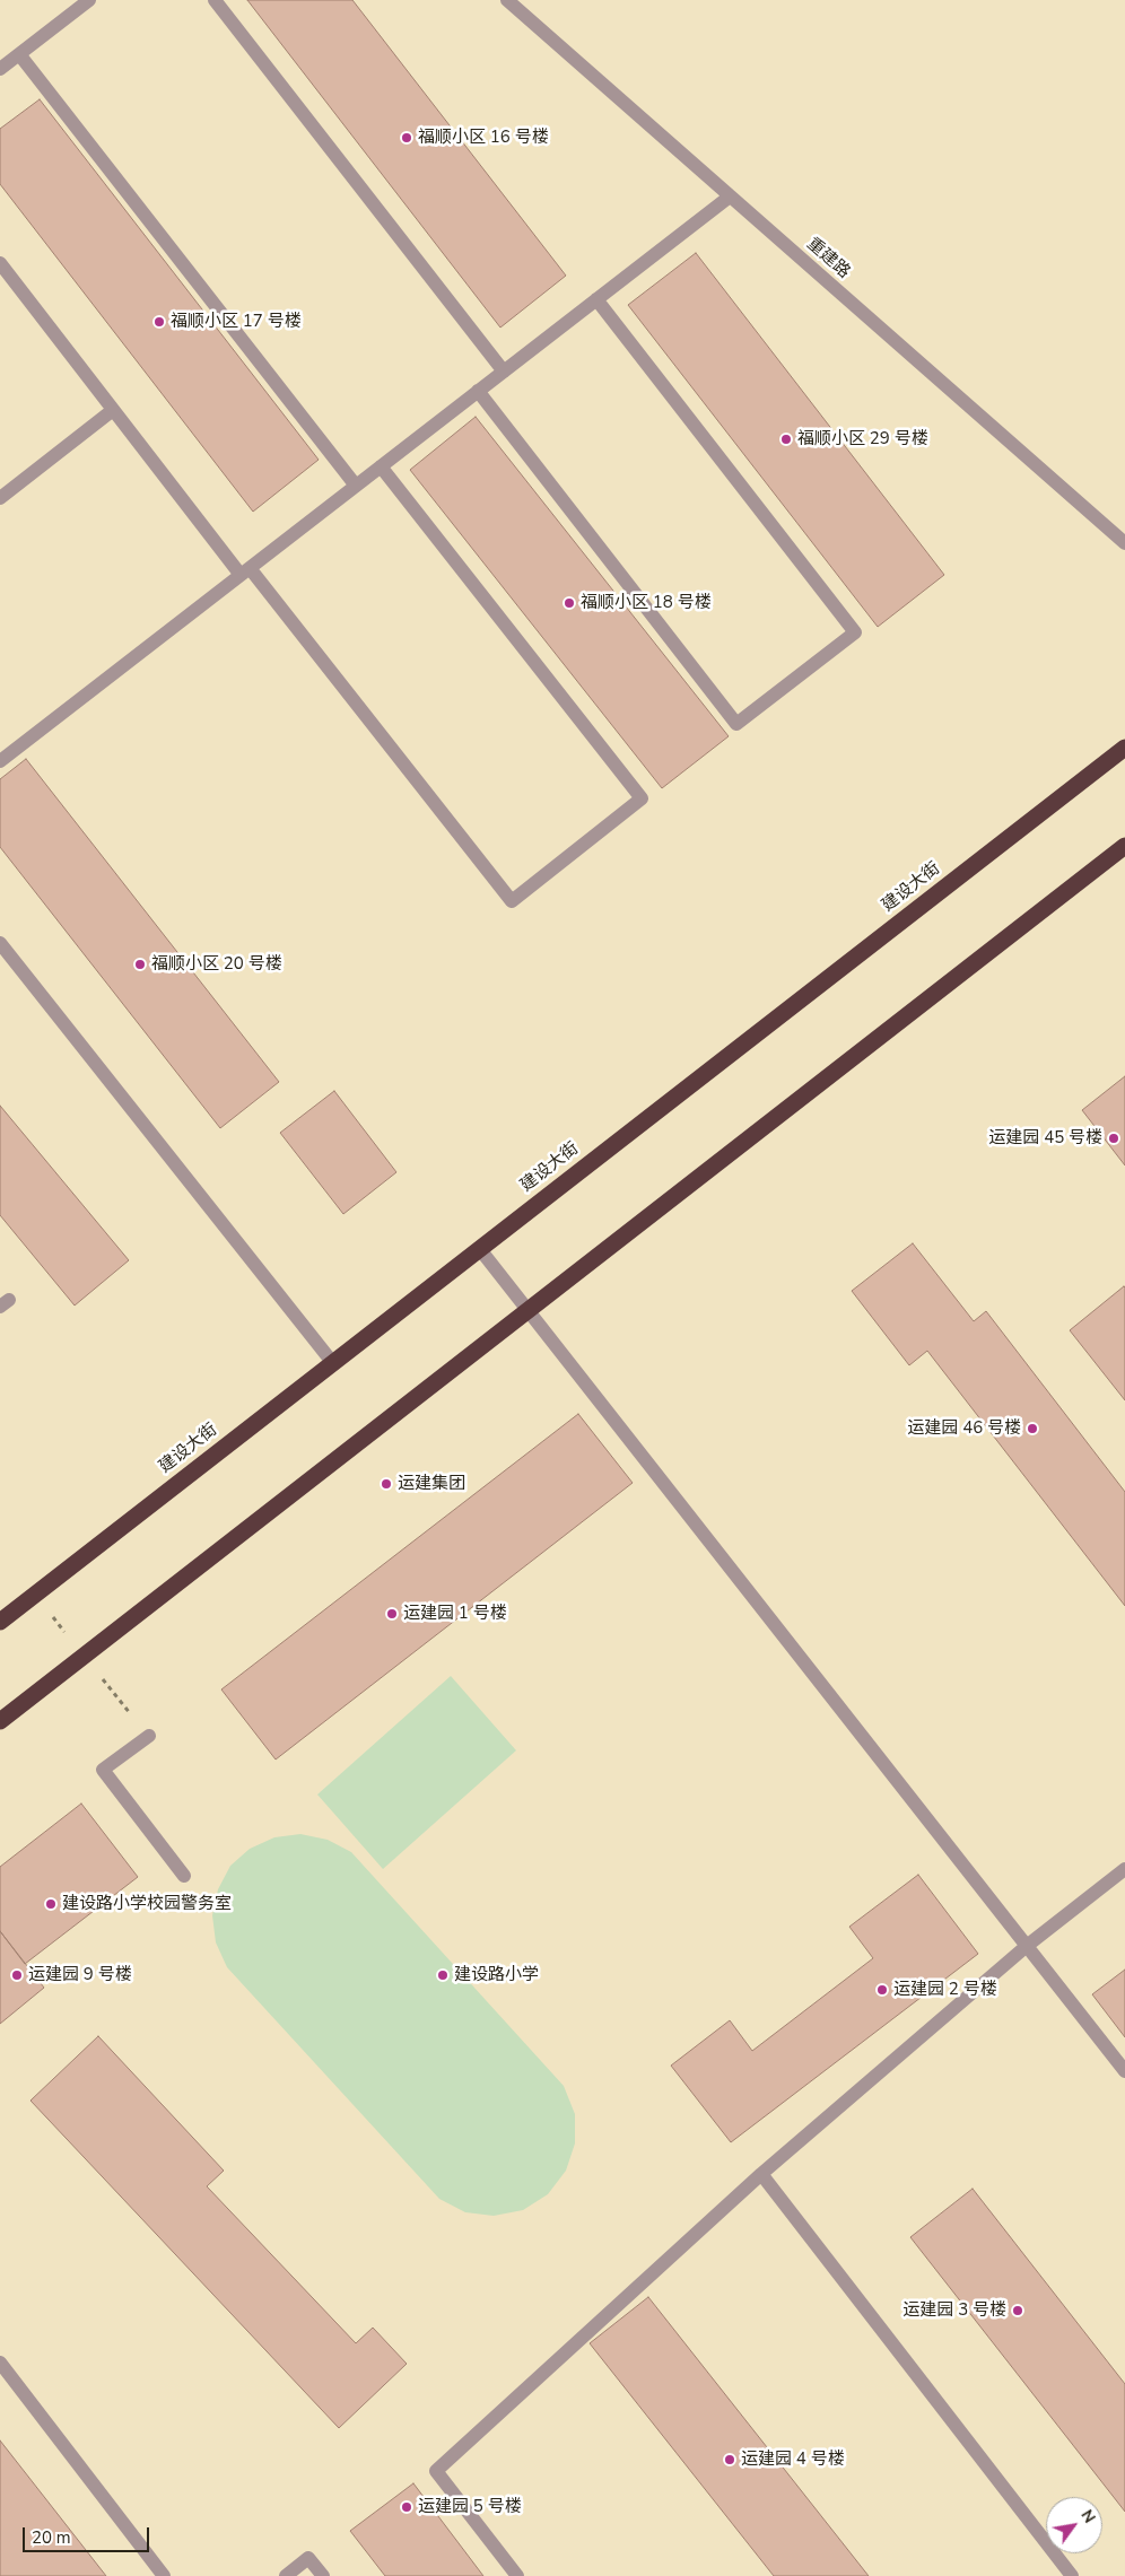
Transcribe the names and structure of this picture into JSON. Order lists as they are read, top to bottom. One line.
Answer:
{"streets":{"highway":["建设大街"],"street":["重建路"]},"places":["福顺小区 16 号楼","福顺小区 17 号楼","福顺小区 29 号楼","福顺小区 18 号楼","福顺小区 20 号楼","运建园 45 号楼","运建园 46 号楼","运建集团","运建园 1 号楼","建设路小学校园警务室","运建园 9 号楼","建设路小学","运建园 2 号楼","运建园 3 号楼","运建园 4 号楼","运建园 5 号楼"],"scale_bar":"20 m","north":"top right"}
